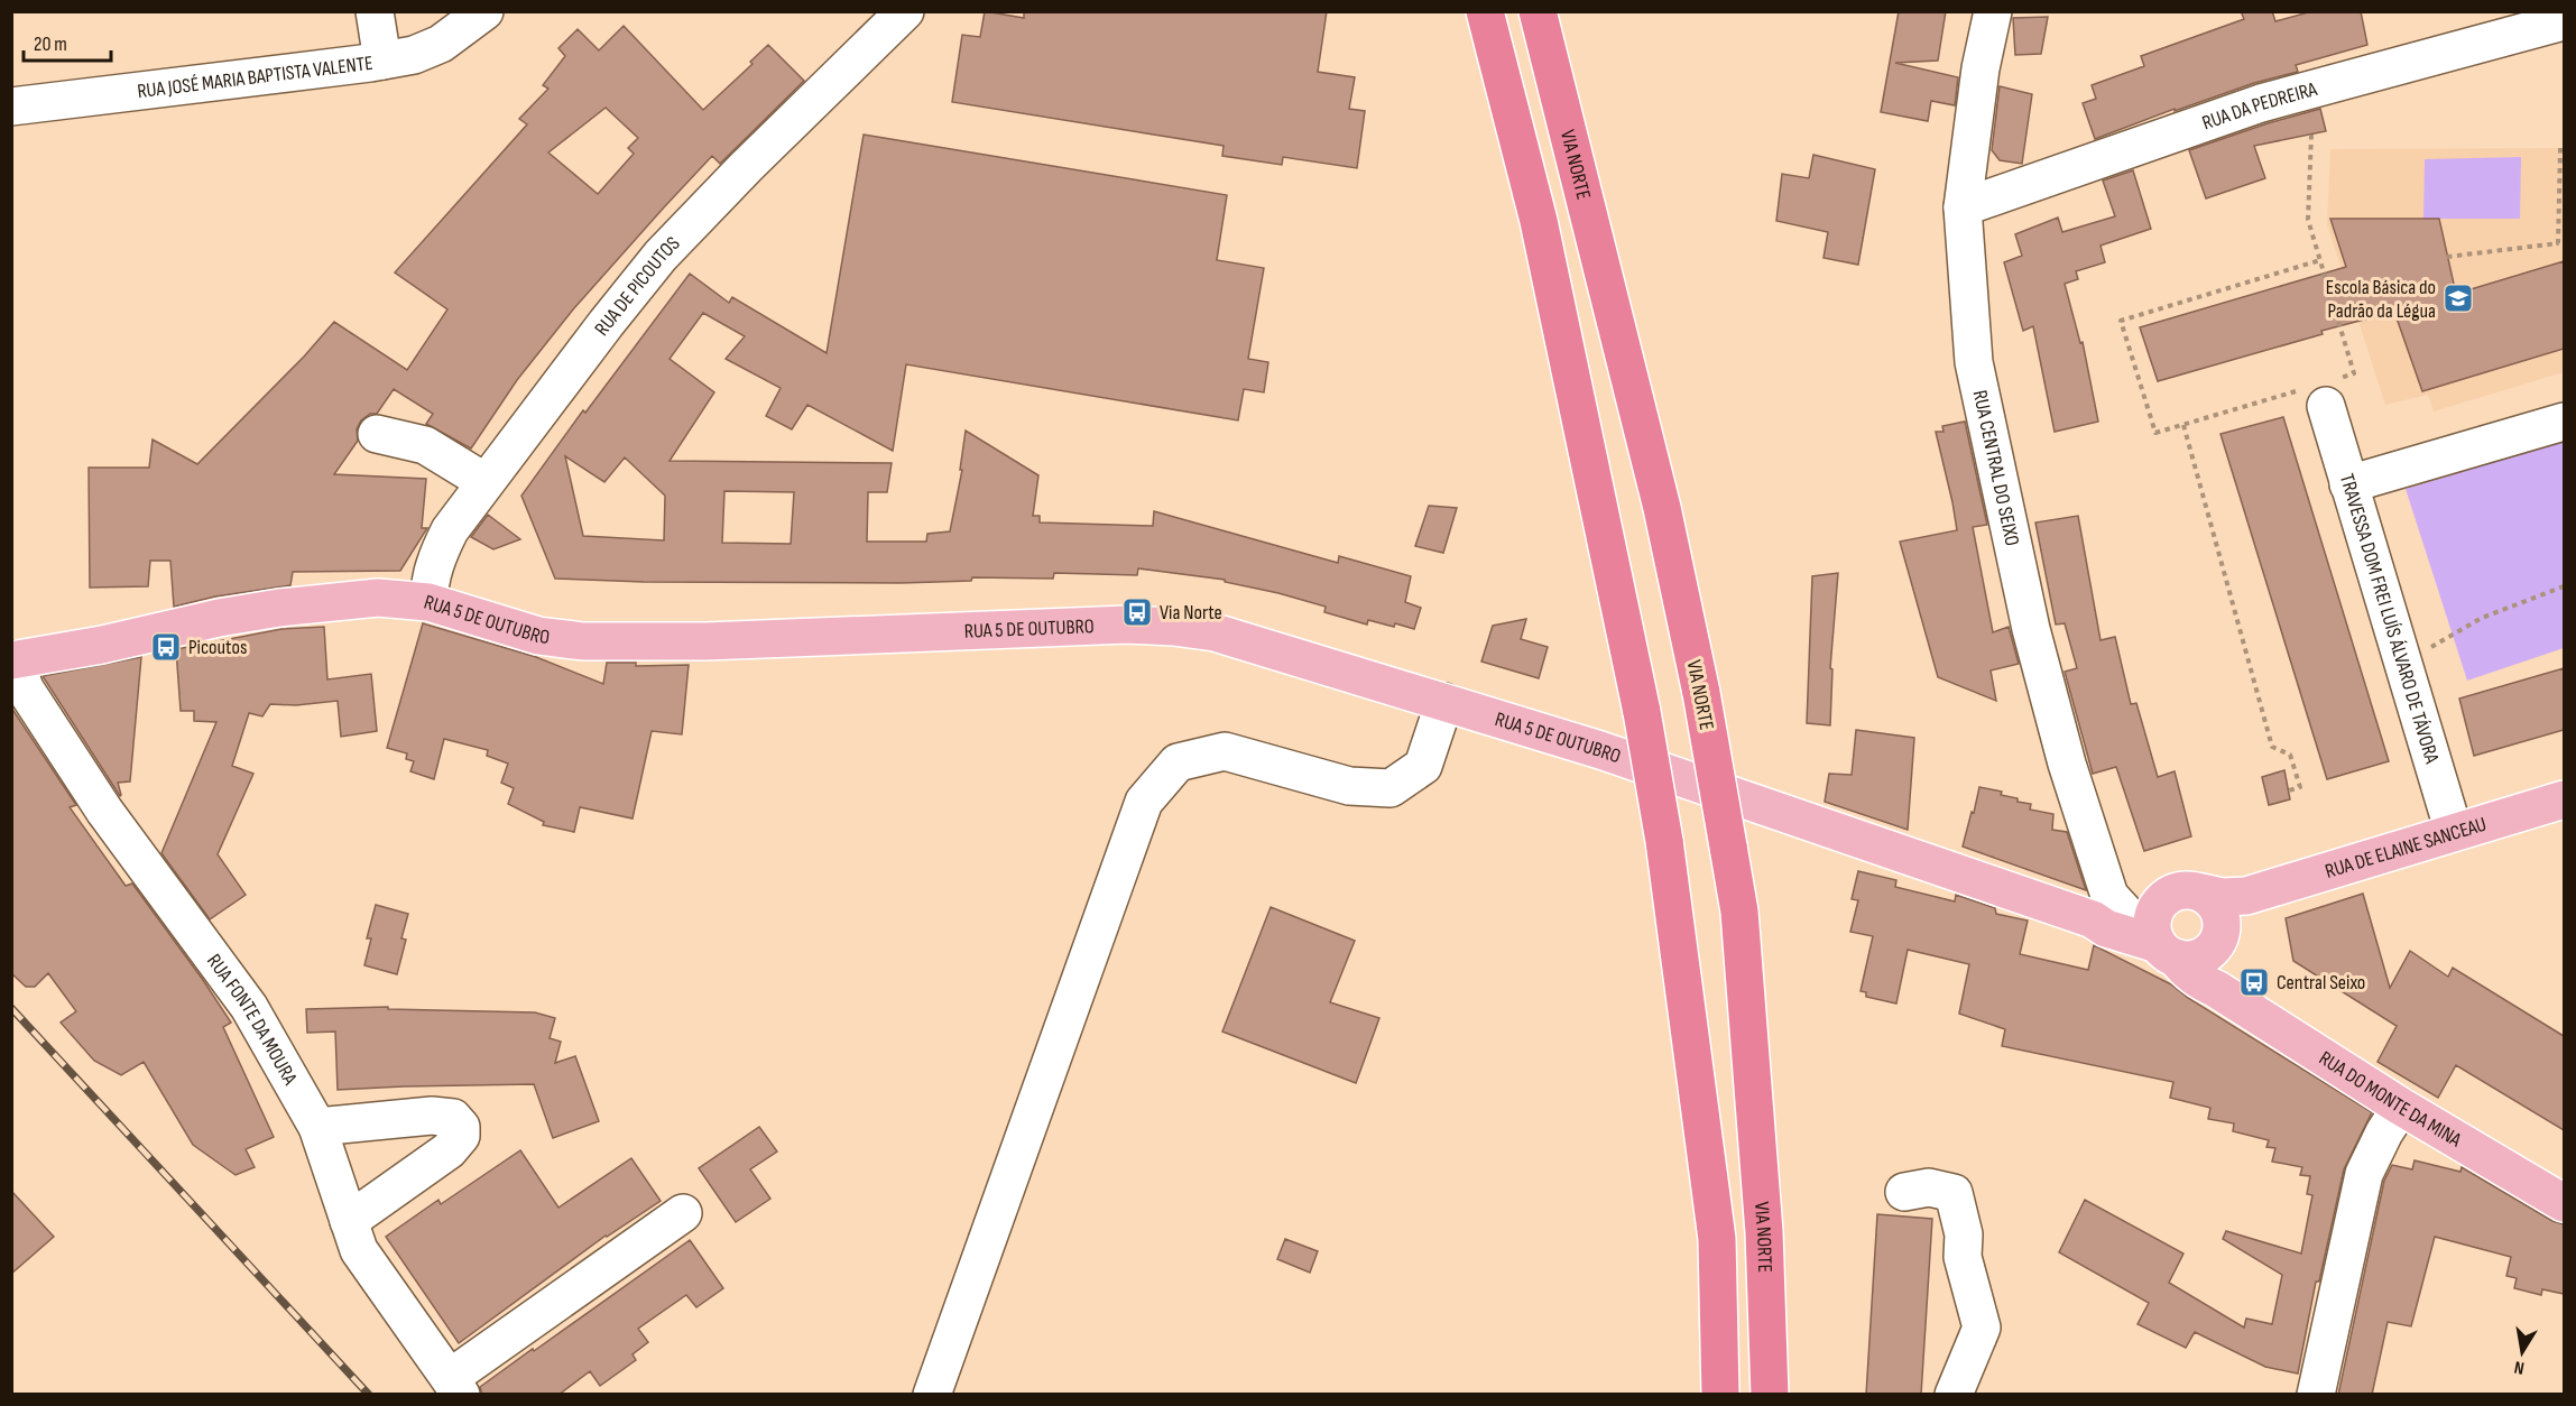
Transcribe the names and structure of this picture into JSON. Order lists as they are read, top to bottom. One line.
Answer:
{"streets":{"highway":["VIA NORTE"],"main road":["RUA 5 DE OUTUBRO","RUA DE ELAINE SANCEAU","RUA DO MONTE DA MINA"],"street":["RUA JOSÉ MARIA BAPTISTA VALENTE","RUA DA PEDREIRA","RUA DE PICOUTOS","RUA CENTRAL DO SEIXO","TRAVESSA DOM FREI LUÍS ÁLVARO DE TÁVORA","RUA FONTE DA MOURA"]},"crossings":[["RUA DA PEDREIRA","RUA CENTRAL DO SEIXO"],["RUA DE PICOUTOS","RUA 5 DE OUTUBRO"],["RUA CENTRAL DO SEIXO","RUA 5 DE OUTUBRO"],["RUA CENTRAL DO SEIXO","RUA DE ELAINE SANCEAU"],["RUA CENTRAL DO SEIXO","RUA DO MONTE DA MINA"],["TRAVESSA DOM FREI LUÍS ÁLVARO DE TÁVORA","RUA DE ELAINE SANCEAU"],["RUA 5 DE OUTUBRO","RUA DE ELAINE SANCEAU"],["RUA 5 DE OUTUBRO","RUA FONTE DA MOURA"],["RUA 5 DE OUTUBRO","RUA DO MONTE DA MINA"],["RUA DE ELAINE SANCEAU","RUA DO MONTE DA MINA"]],"places":{"school or university":["Escola Básica do Padrão da Légua"],"bus stop":["Via Norte","Picoutos","Central Seixo"]},"scale_bar":"20 m","north":"bottom"}
